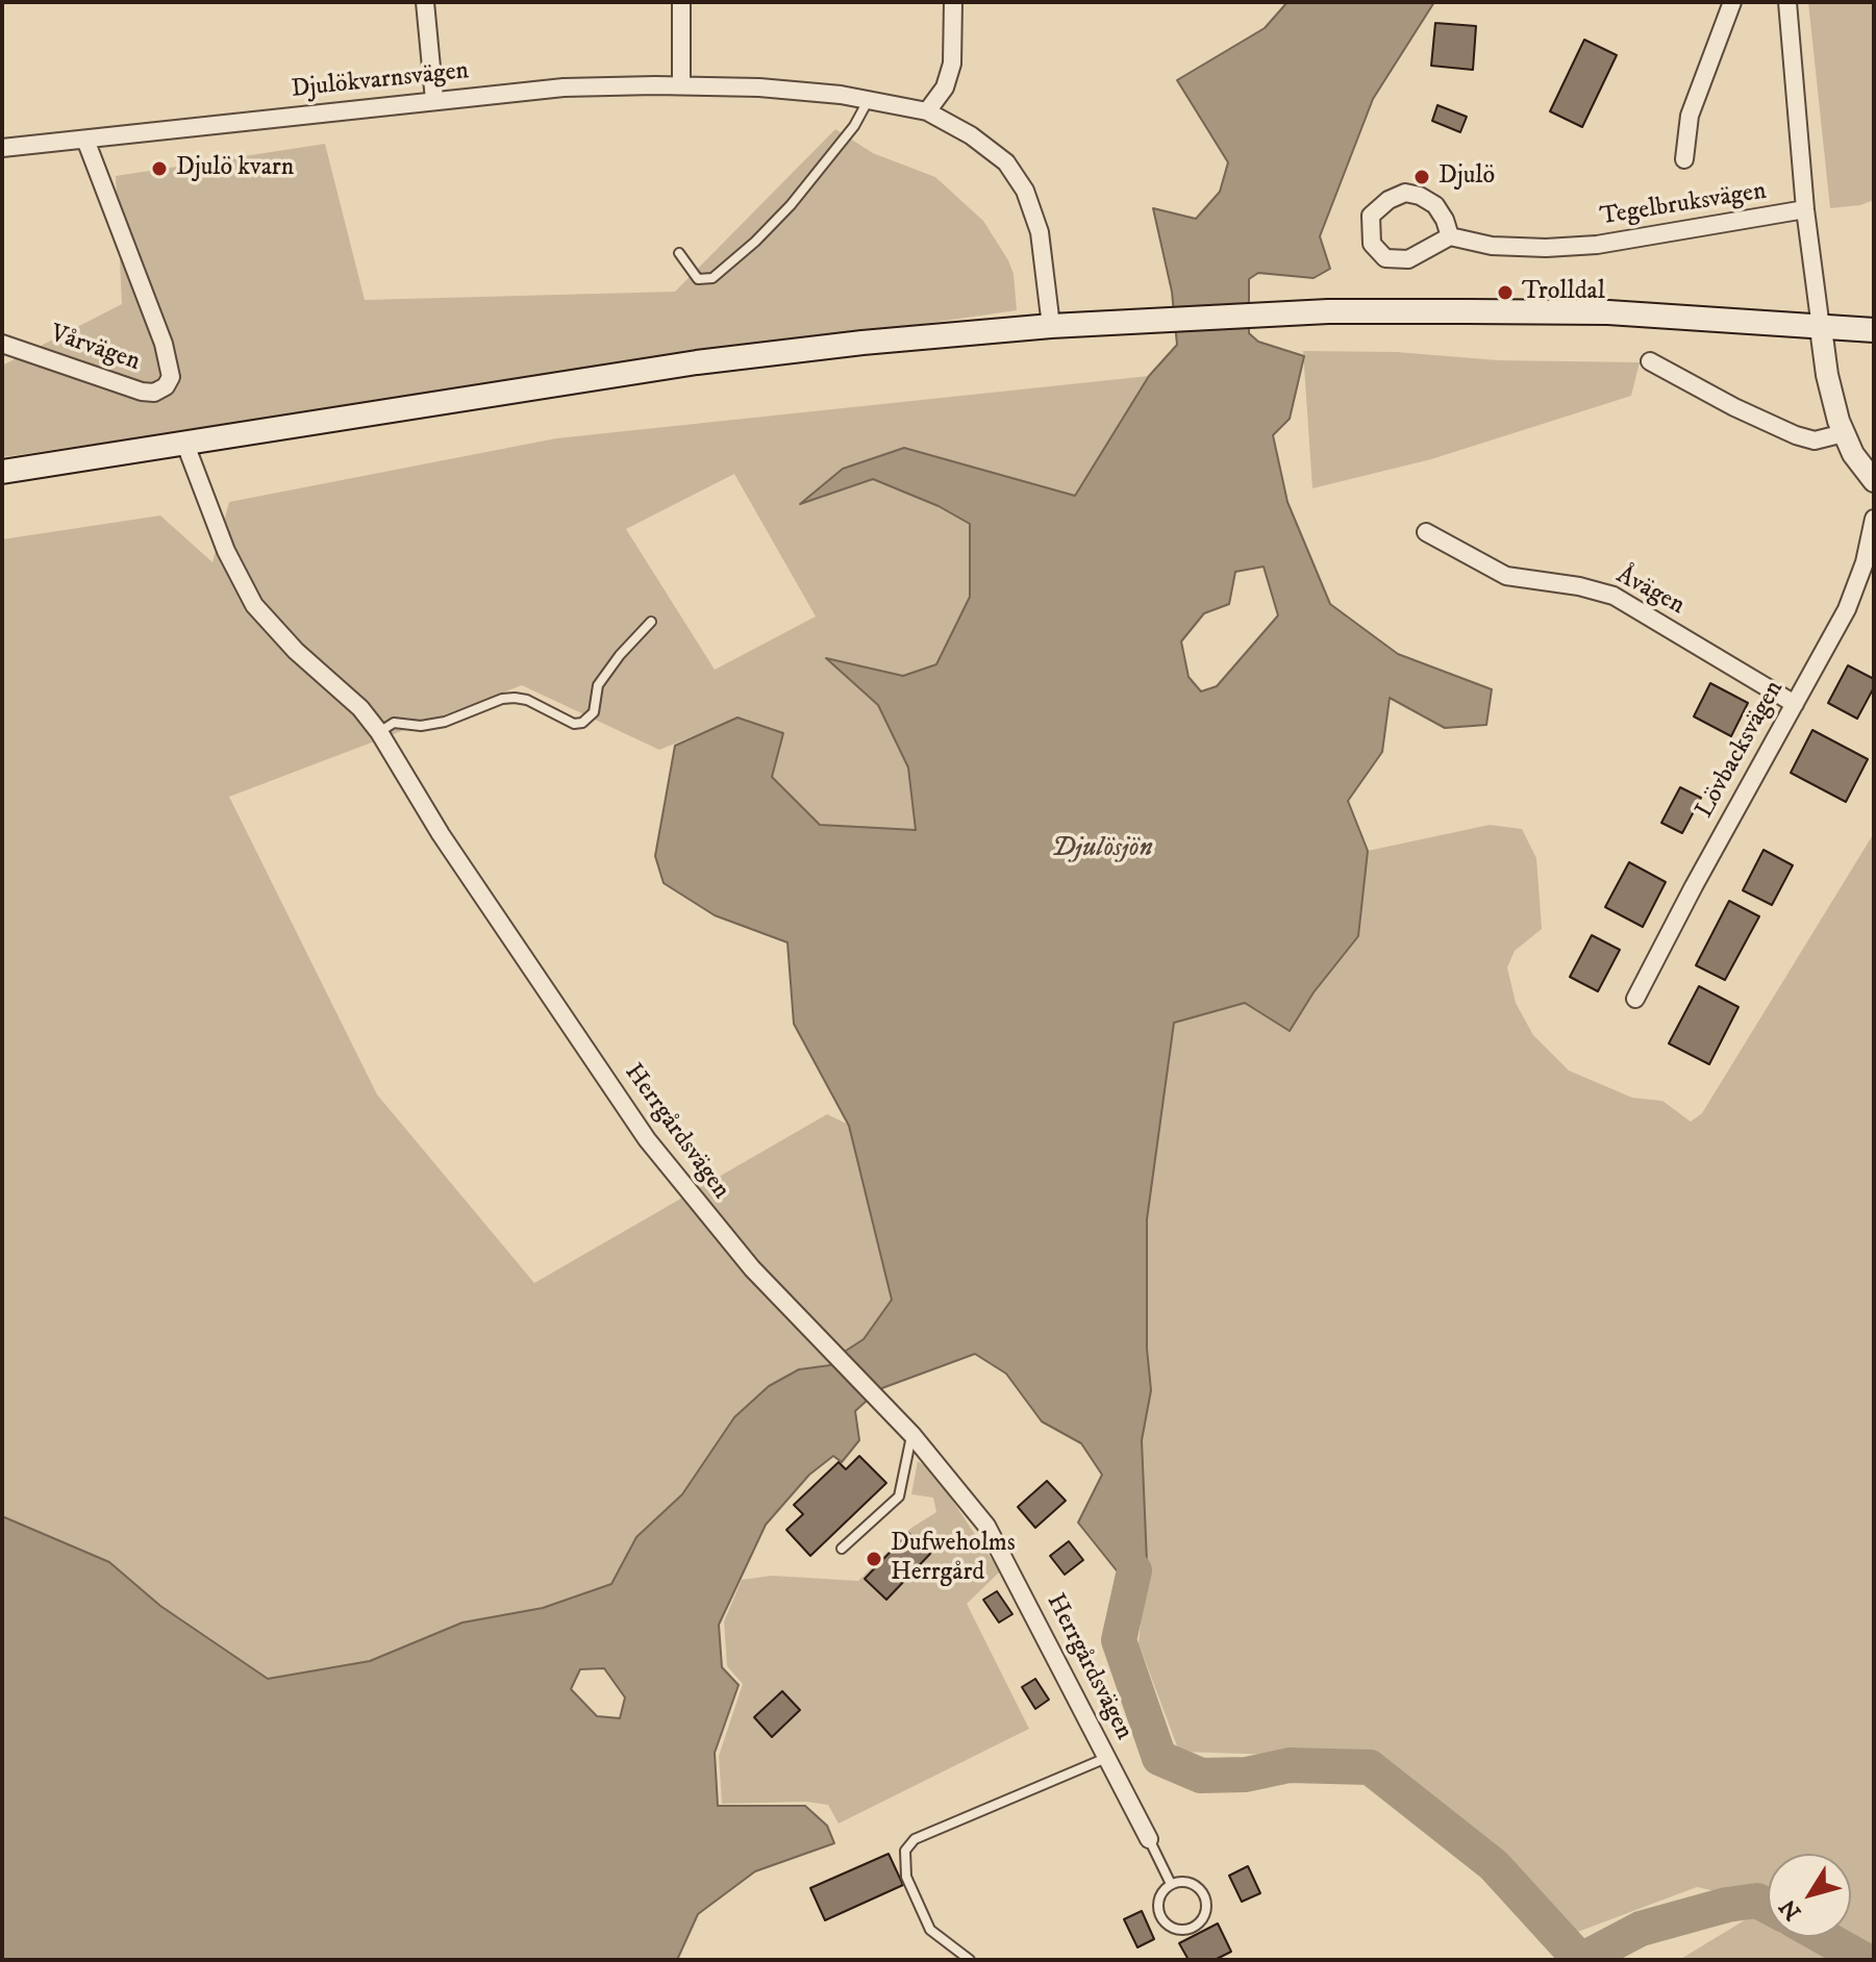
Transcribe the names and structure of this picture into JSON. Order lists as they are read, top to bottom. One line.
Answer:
{"streets":{"street":["Djulökvarnsvägen","Tegelbruksvägen","Vårvägen","Åvägen","Lövbacksvägen","Herrgårdsvägen"]},"crossings":[["Djulökvarnsvägen","Vårvägen"],["Åvägen","Lövbacksvägen"]],"water":["Djulösjön"],"places":["Djulö kvarn","Djulö","Trolldal","Dufweholms Herrgård"],"north":"bottom left"}
